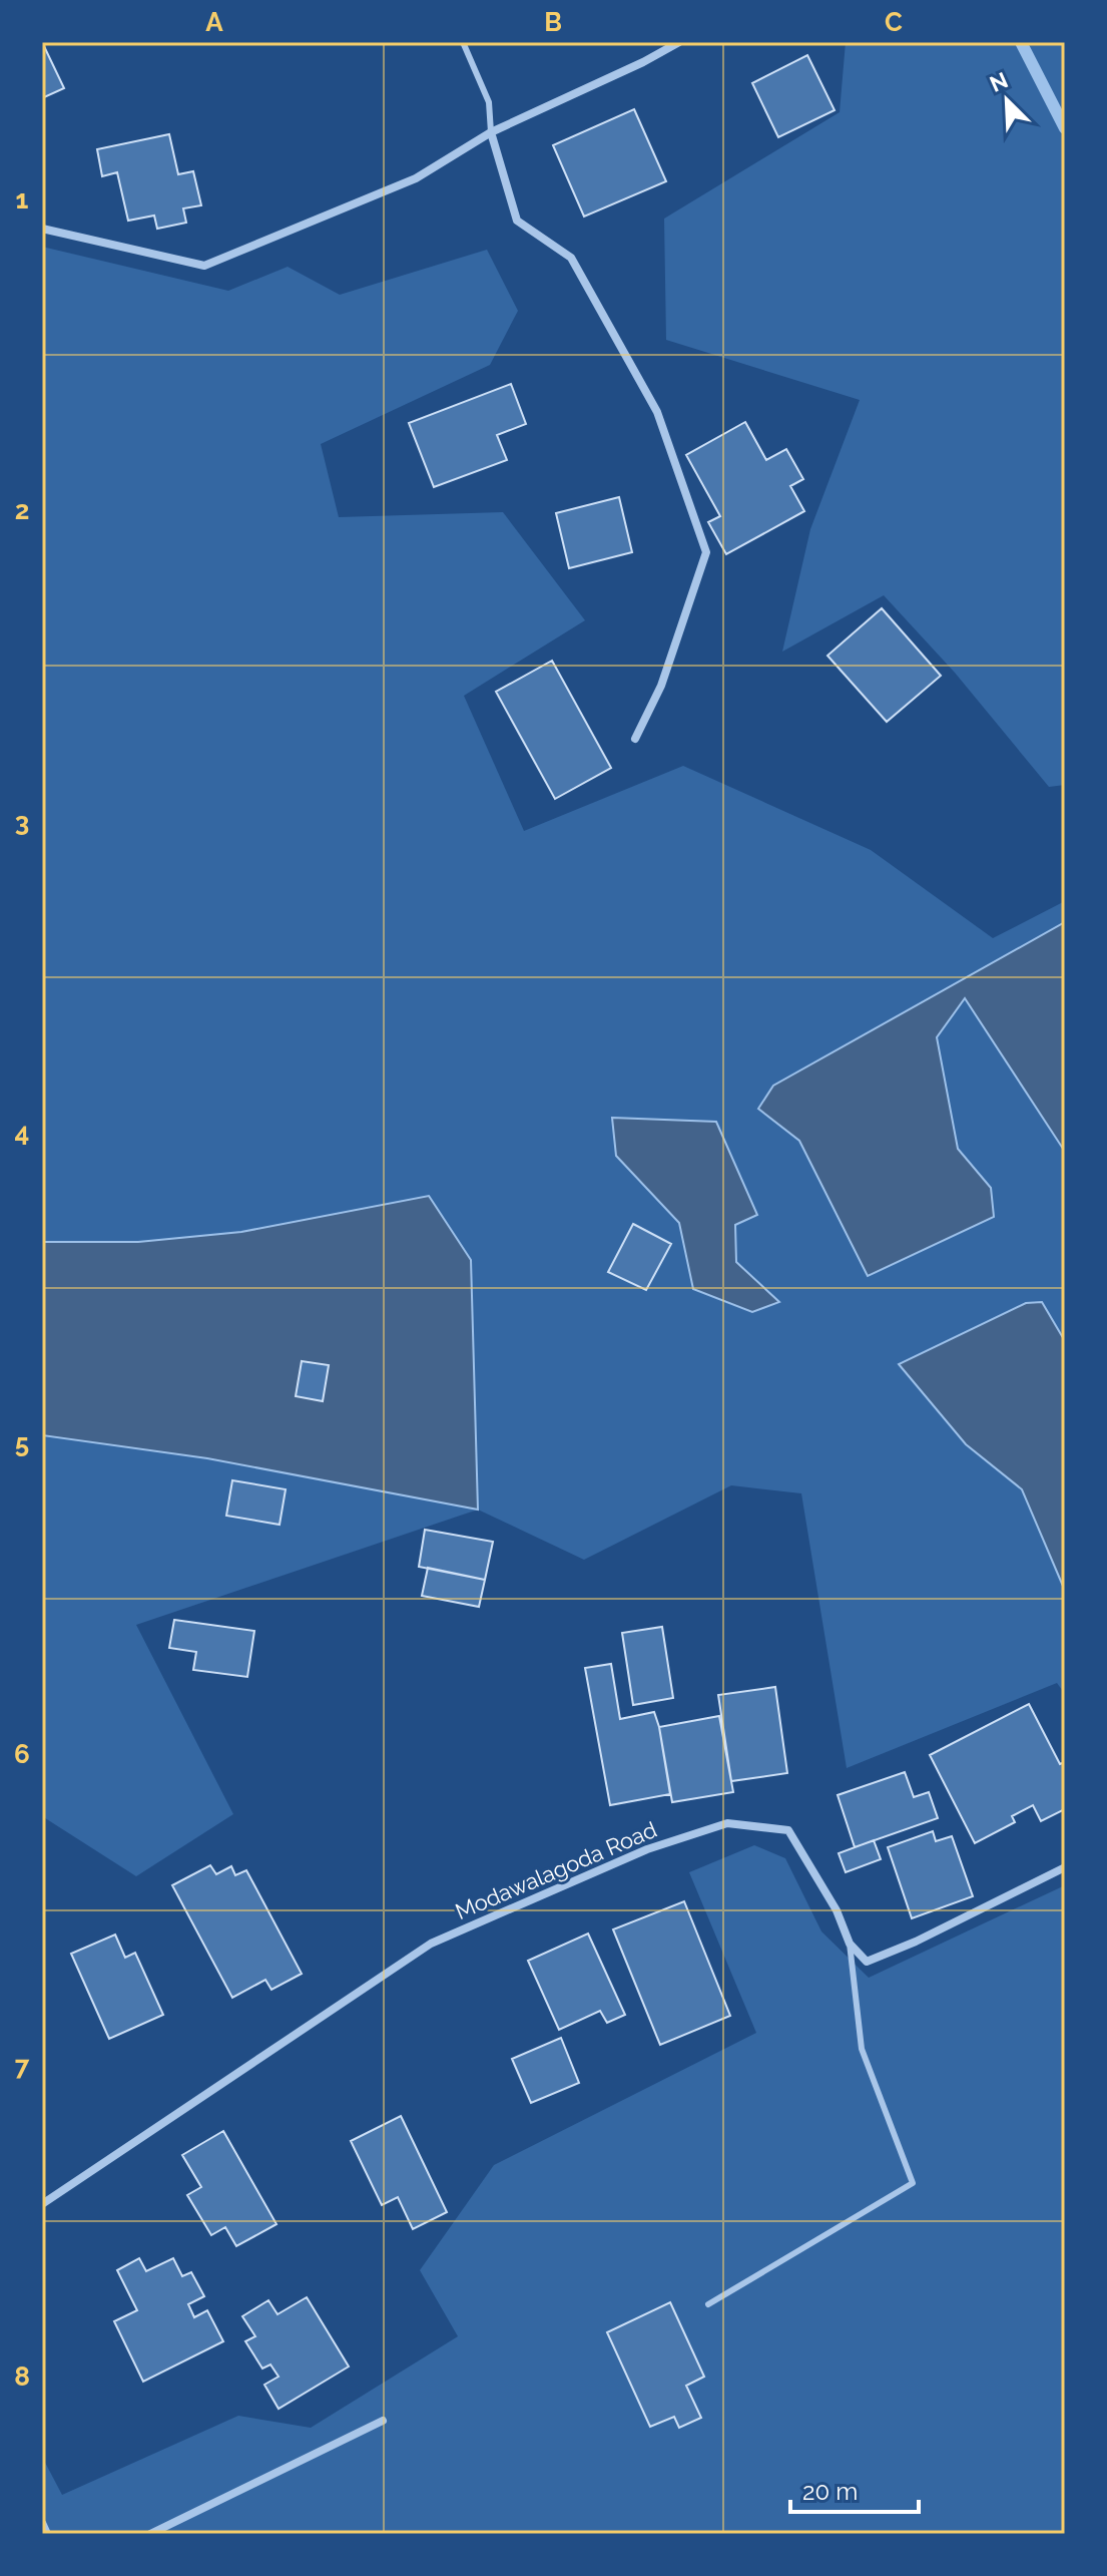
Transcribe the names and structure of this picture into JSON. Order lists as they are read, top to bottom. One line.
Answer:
{"streets":{"street":["Modawalagoda Road"]},"scale_bar":"20 m","north":"top left","grid":{"columns":["A","B","C"],"rows":["1","2","3","4","5","6","7","8"]}}
